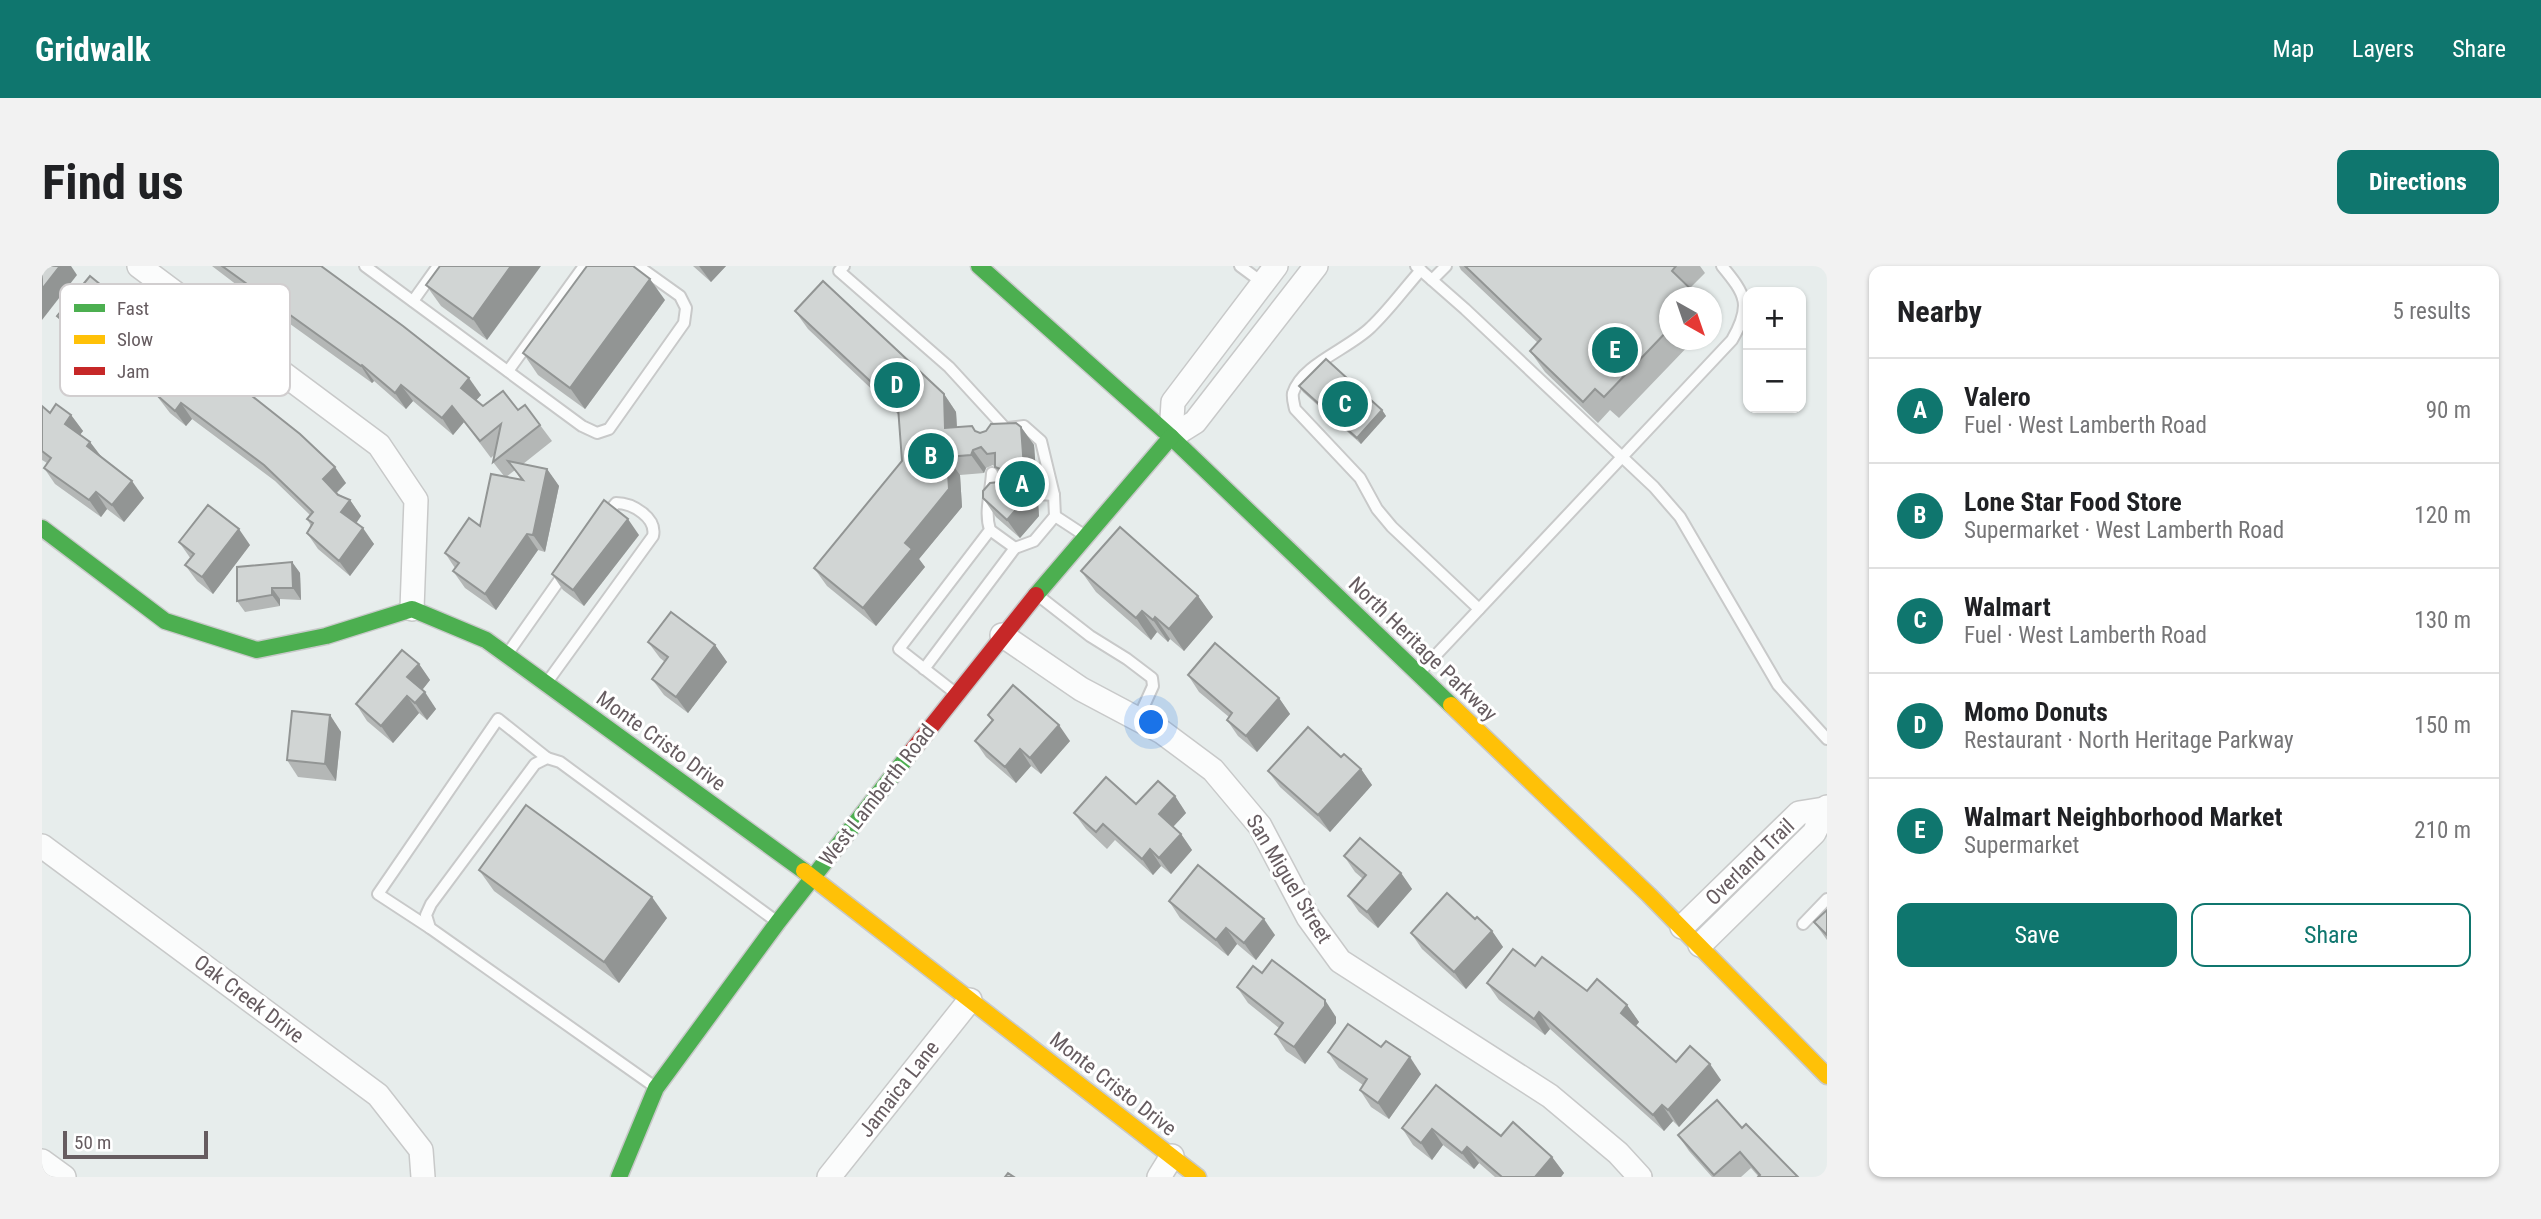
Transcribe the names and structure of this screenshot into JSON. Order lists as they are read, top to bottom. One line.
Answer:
{"streets":{"street":["North Heritage Parkway","Monte Cristo Drive","West Lamberth Road","Overland Trail","San Miguel Street","Oak Creek Drive","Jamaica Lane"]},"crossings":[["North Heritage Parkway","West Lamberth Road"],["North Heritage Parkway","Overland Trail"],["Monte Cristo Drive","West Lamberth Road"],["Monte Cristo Drive","Jamaica Lane"],["West Lamberth Road","San Miguel Street"]],"legend":["Fast","Slow","Jam"],"scale_bar":"50 m","north":"bottom right","page":{"header":"Gridwalk","nav":["Map","Layers","Share"],"buttons":["Directions",["Save","Share"]],"title":"Find us","heading":["Nearby","5 results"],"map_buttons":["+","−"],"pins":["E","D","C","B","A"],"list":[{"mark":"A","name":"Valero","note":"Fuel · West Lamberth Road","value":"90 m"},{"mark":"B","name":"Lone Star Food Store","note":"Supermarket · West Lamberth Road","value":"120 m"},{"mark":"C","name":"Walmart","note":"Fuel · West Lamberth Road","value":"130 m"},{"mark":"D","name":"Momo Donuts","note":"Restaurant · North Heritage Parkway","value":"150 m"},{"mark":"E","name":"Walmart Neighborhood Market","note":"Supermarket","value":"210 m"}],"scale":"50 m"}}
